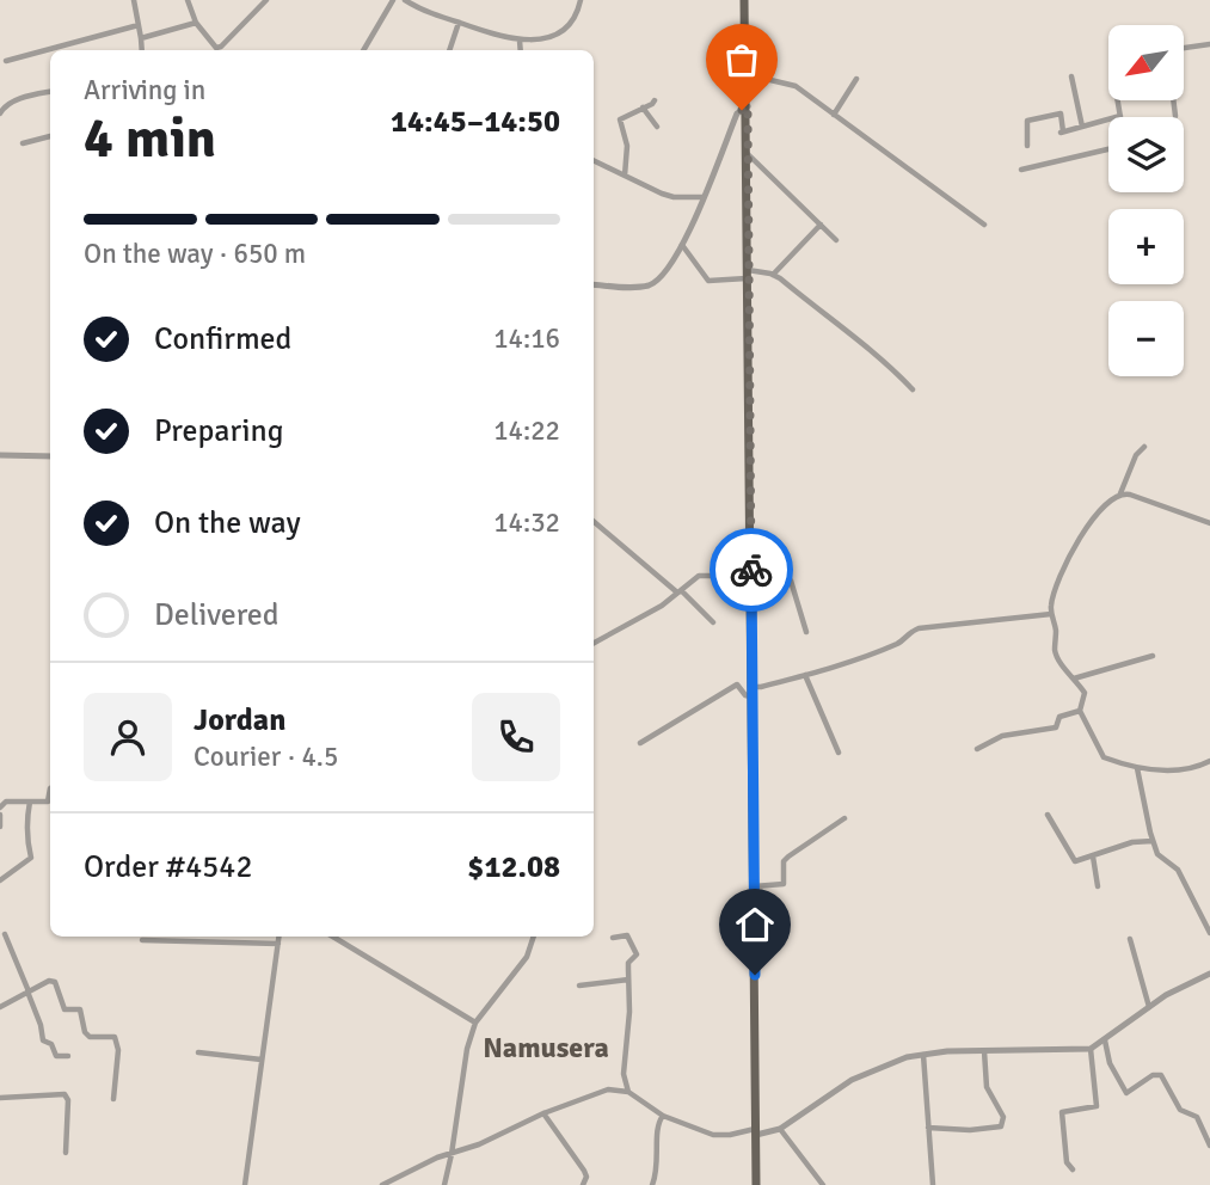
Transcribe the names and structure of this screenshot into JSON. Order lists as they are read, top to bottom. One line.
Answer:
{"districts":["Namusera"],"north":"bottom left","page":{"map_buttons":["+","−"],"heading":["4 min","Arriving in","14:45–14:50"],"panel":["Jordan","Courier · 4.5","Order #4542","$12.08"],"bar":"On the way · 650 m","list":[["Confirmed","14:16"],["Preparing","14:22"],["On the way","14:32"],"Delivered"]}}
